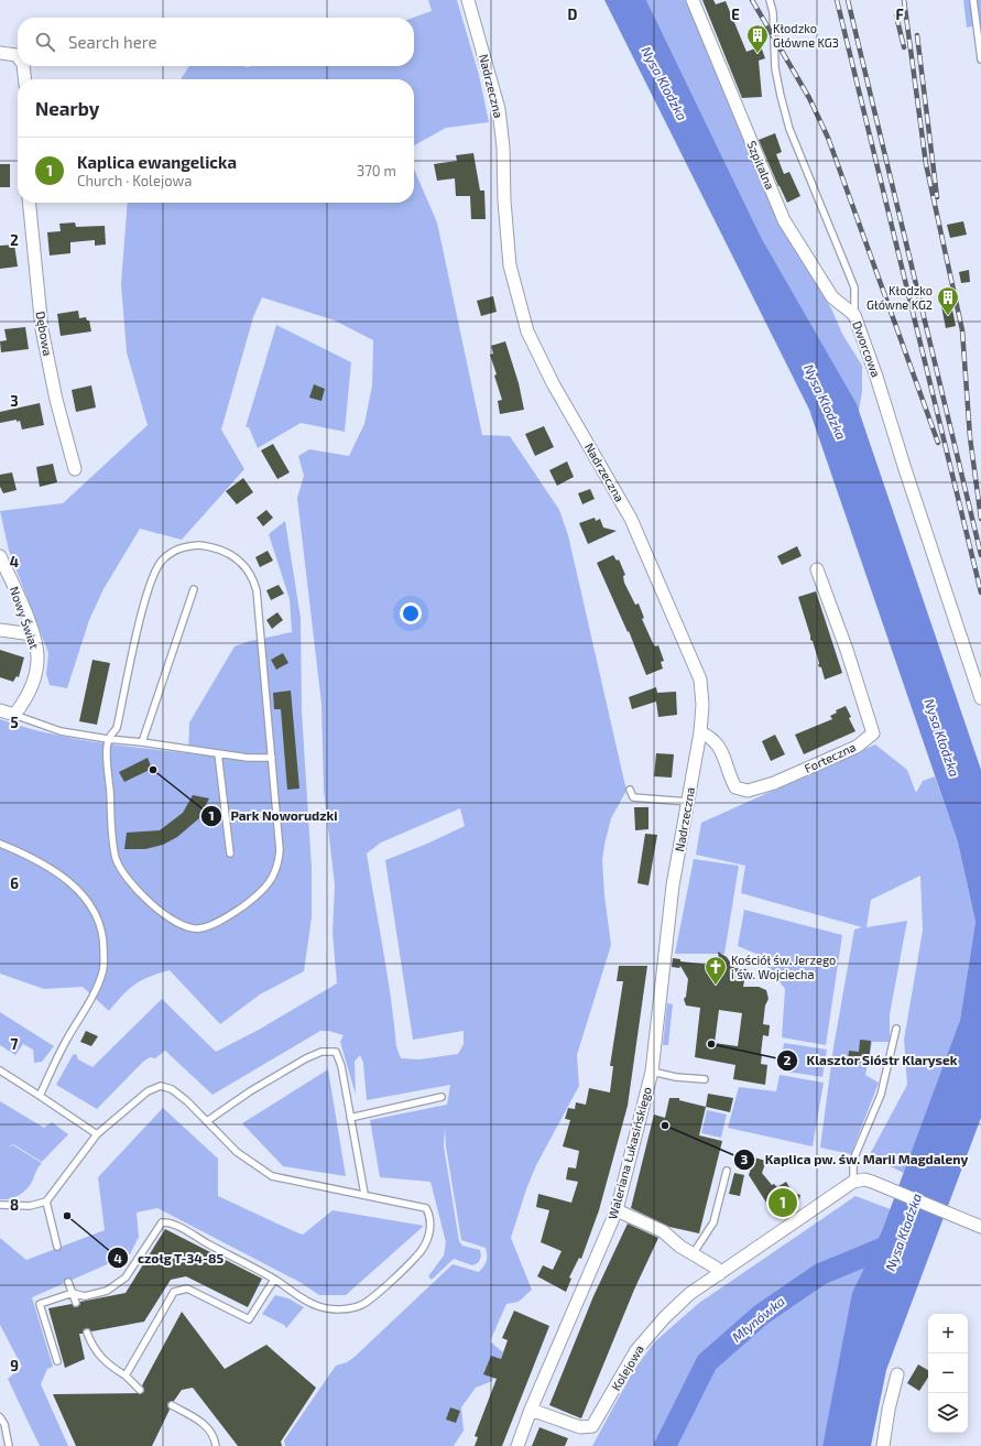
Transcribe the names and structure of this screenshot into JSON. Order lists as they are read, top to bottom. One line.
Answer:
{"streets":{"street":["Nadrzeczna","Szpitalna","Dębowa","Dworcowa","Nowy Świat","Forteczna","Waleriana Łukasińskiego","Kolejowa"]},"crossings":[["Nadrzeczna","Forteczna"],["Nadrzeczna","Waleriana Łukasińskiego"],["Szpitalna","Dworcowa"],["Waleriana Łukasińskiego","Kolejowa"]],"water":["Nysa Kłodzka","Młynówka"],"places":{"building":["Kłodzko Główne KG3","Kłodzko Główne KG2"],"other":["Park Noworudzki","Klasztor Sióstr Klarysek","Kaplica pw. św. Marii Magdaleny","czołg T-34-85"],"church":["Kościół św. Jerzego i św. Wojciecha"]},"page":{"search":"Search here","heading":"Nearby","list":[{"mark":"1","name":"Kaplica ewangelicka","note":"Church · Kolejowa","value":"370 m"}],"pins":"1","map_buttons":["+","−"]},"grid":{"columns":["D","E","F"],"rows":["2","3","4","5","6","7","8","9"]}}
